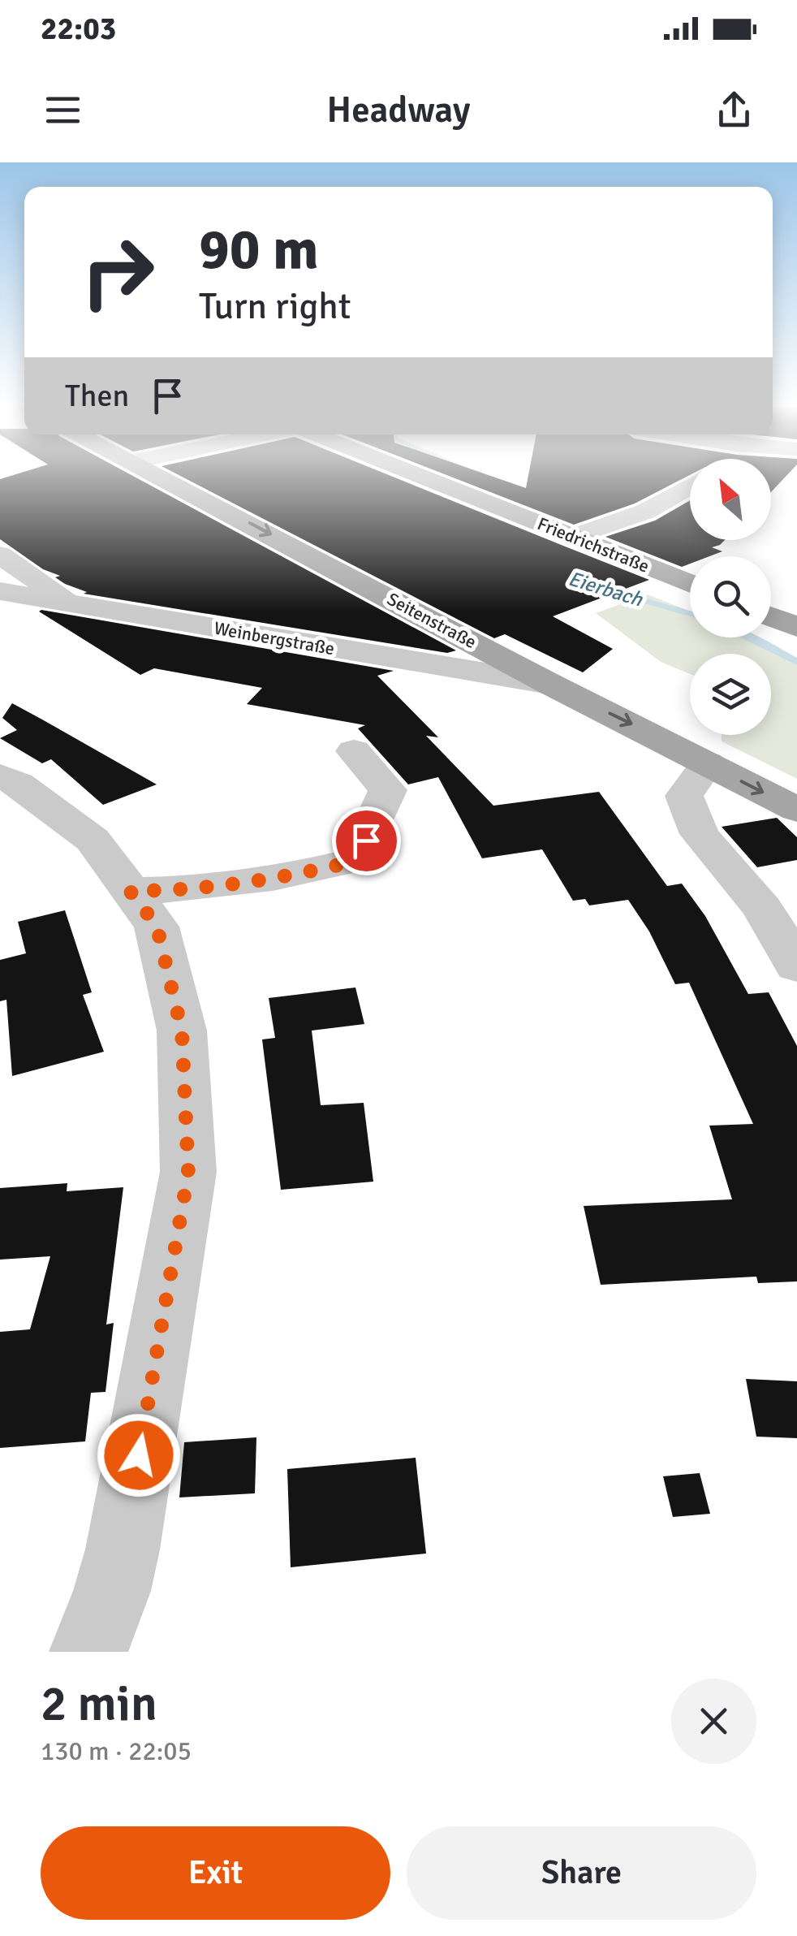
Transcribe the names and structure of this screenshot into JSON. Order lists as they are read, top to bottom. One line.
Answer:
{"streets":{"main road":["Friedrichstraße","Seitenstraße"],"street":["Weinbergstraße"]},"crossings":[["Seitenstraße","Weinbergstraße"]],"one_way":["Seitenstraße"],"water":["Eierbach"],"north":"top left","page":{"status":"22:03","header":"Headway","turn":["90 m","Turn right"],"then":"Then","heading":["2 min","130 m · 22:05"],"buttons":["Exit","Share"]}}
